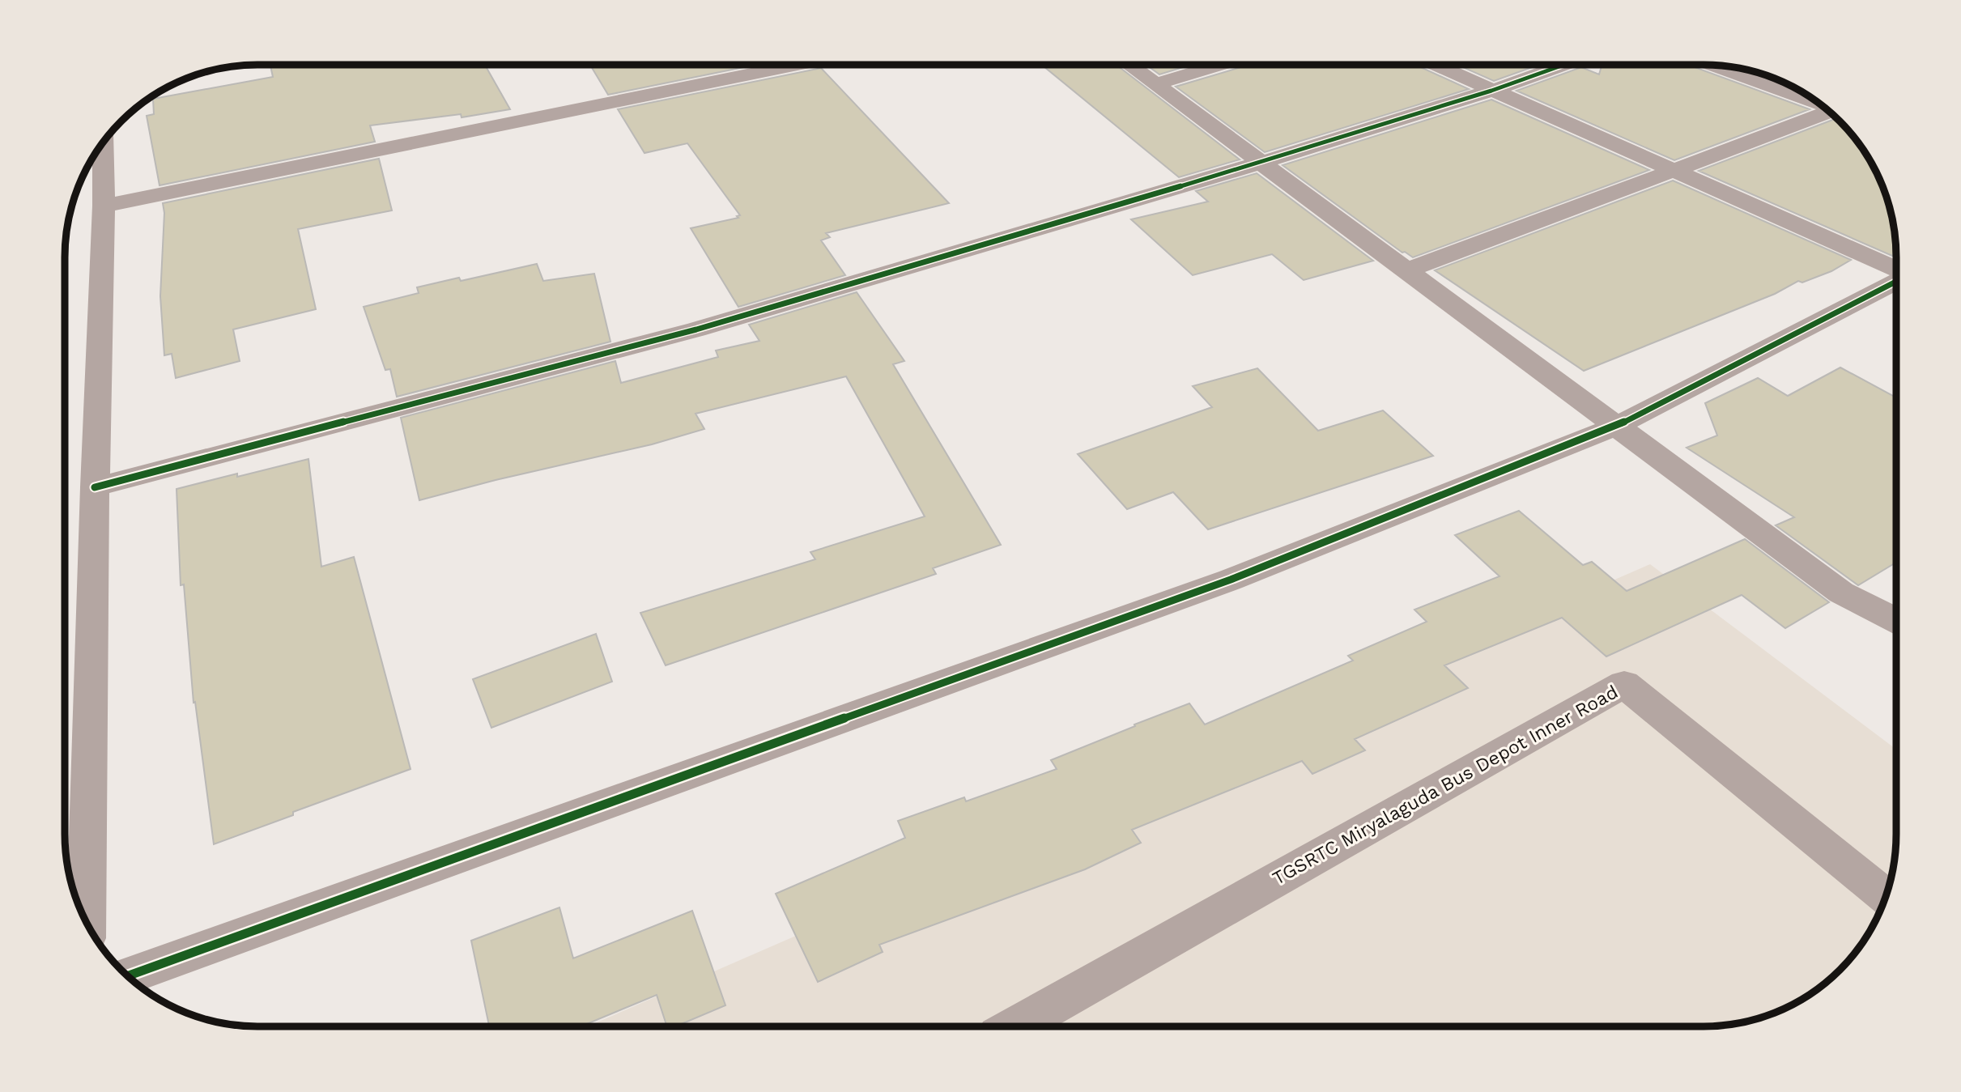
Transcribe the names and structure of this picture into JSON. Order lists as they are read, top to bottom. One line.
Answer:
{"streets":{"street":["TGSRTC Miryalaguda Bus Depot Inner Road"]}}
